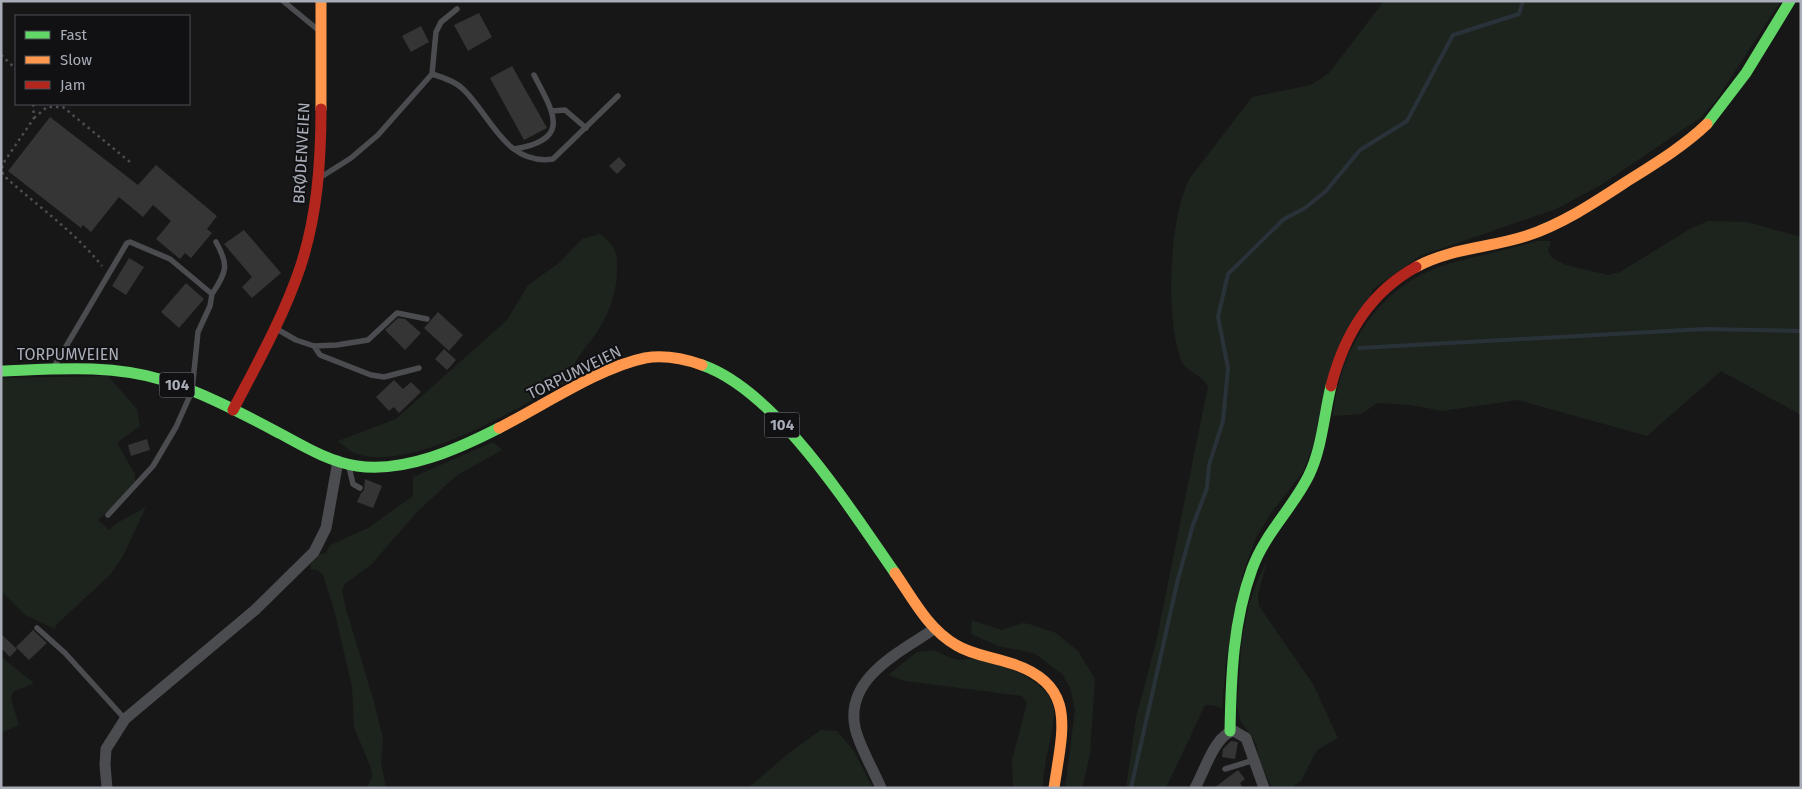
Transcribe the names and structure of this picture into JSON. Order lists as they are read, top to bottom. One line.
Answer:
{"streets":{"main road":["BRØDENVEIEN","TORPUMVEIEN","104"]},"crossings":[["BRØDENVEIEN","TORPUMVEIEN"]],"legend":["Fast","Slow","Jam"]}
